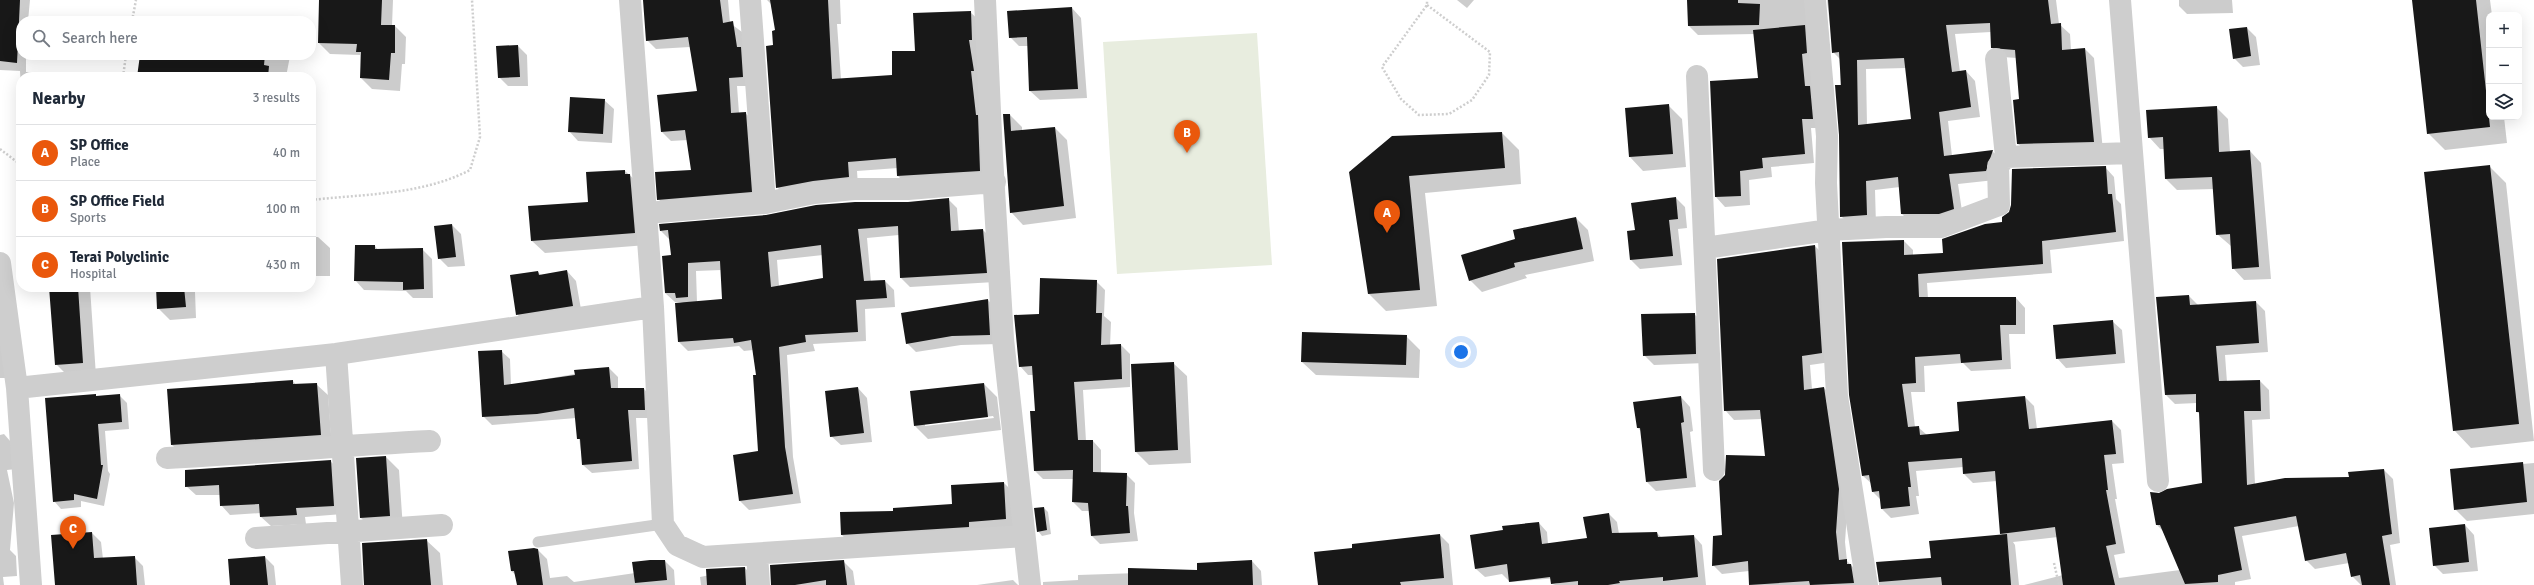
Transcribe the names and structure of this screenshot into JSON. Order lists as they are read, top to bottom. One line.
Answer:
{"page":{"map_buttons":["+","−"],"search":"Search here","heading":["Nearby","3 results"],"pins":["B","A","C"],"list":[{"mark":"A","name":"SP Office","note":"Place","value":"40 m"},{"mark":"B","name":"SP Office Field","note":"Sports","value":"100 m"},{"mark":"C","name":"Terai Polyclinic","note":"Hospital","value":"430 m"}]}}
